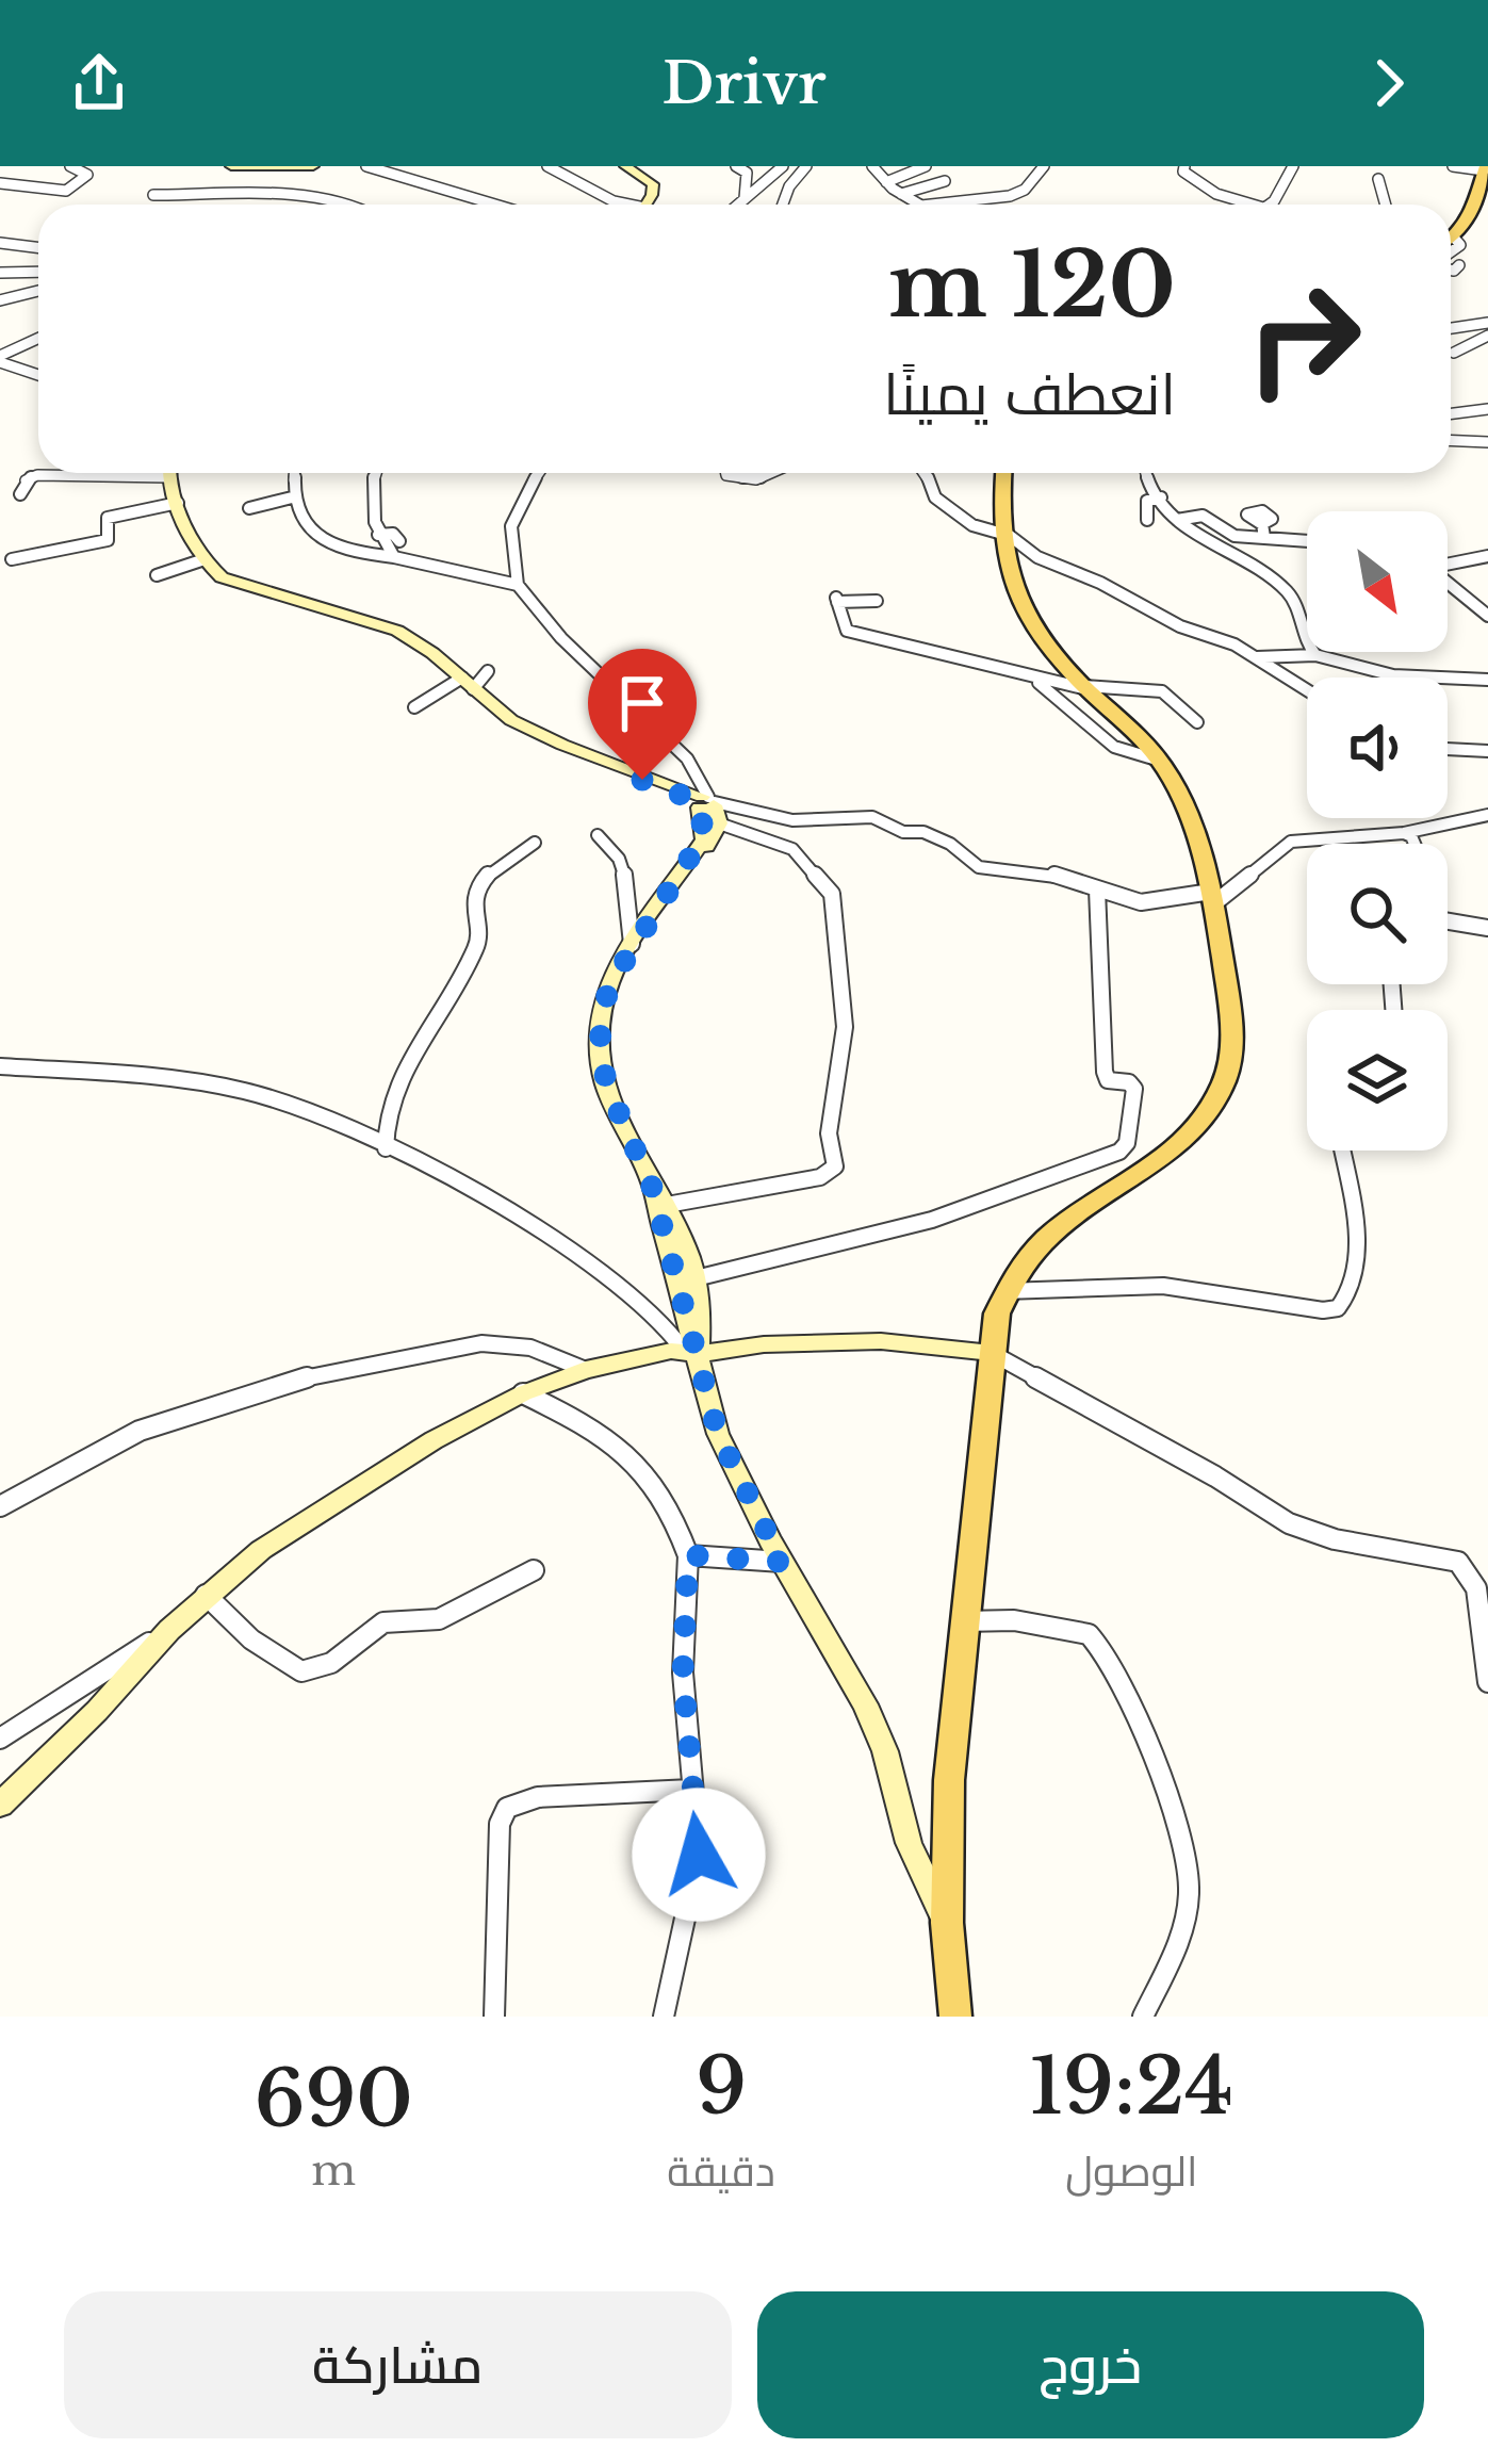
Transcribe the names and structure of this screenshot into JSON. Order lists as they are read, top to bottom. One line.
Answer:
{"north":"bottom right","page":{"header":"Drivr","turn":["120 m","انعطف يمينًا"],"eta":["19:24","الوصول","9","دقيقة","690","m"],"buttons":["خروج","مشاركة"]}}
